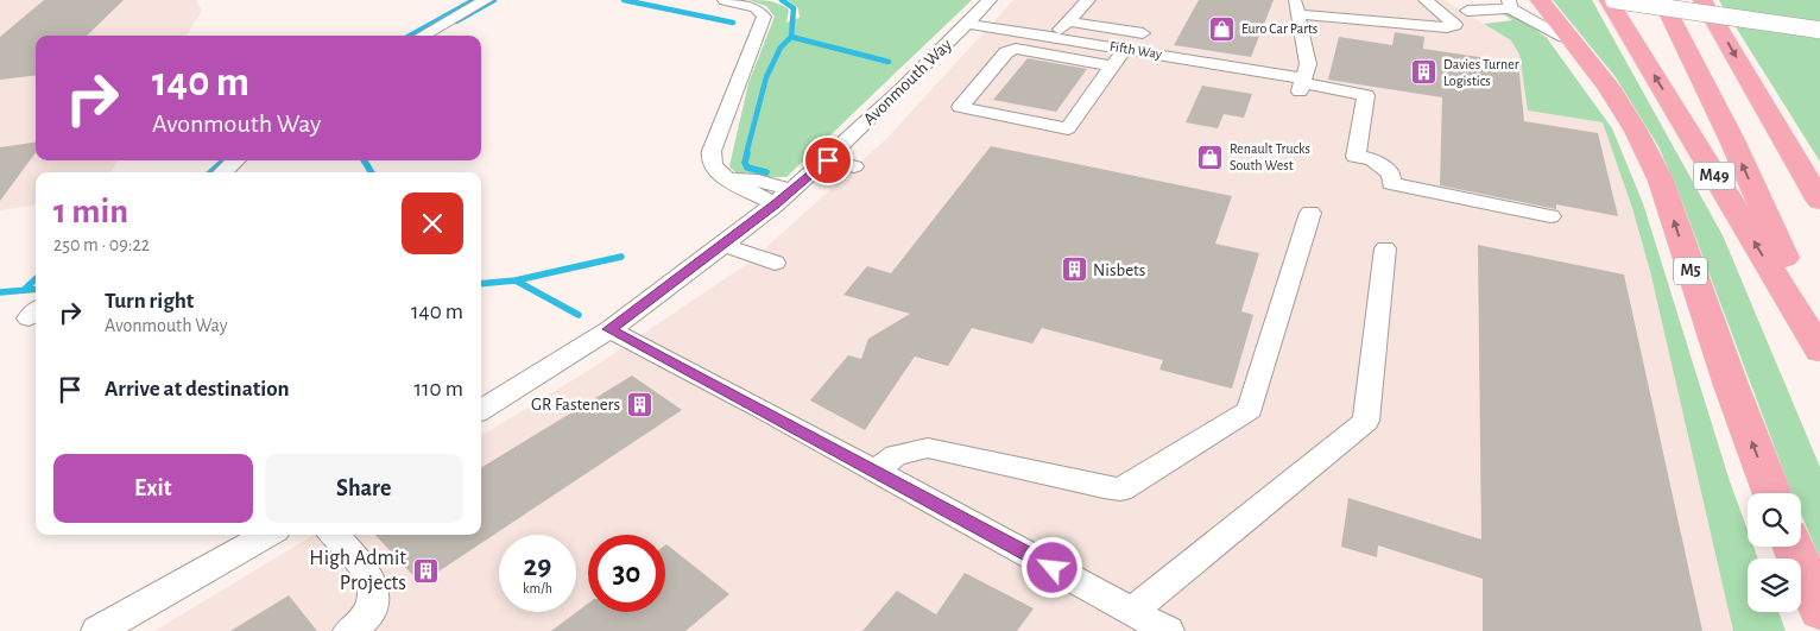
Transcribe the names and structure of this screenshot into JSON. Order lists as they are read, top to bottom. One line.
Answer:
{"streets":{"highway":["M49","M5"],"street":["Fifth Way","Avonmouth Way"]},"crossings":[["Fifth Way","Avonmouth Way"]],"places":{"shop":["Euro Car Parts","Renault Trucks South West"],"building":["Davies Turner Logistics","Nisbets","GR Fasteners","High Admit Projects"]},"page":{"turn":["140 m","Avonmouth Way"],"heading":["1 min","250 m · 09:22"],"list":[{"name":"Turn right","note":"Avonmouth Way","value":"140 m"},{"name":"Arrive at destination","value":"110 m"}],"buttons":["Exit","Share"],"speed":"29 km/h","limit":"30"}}
